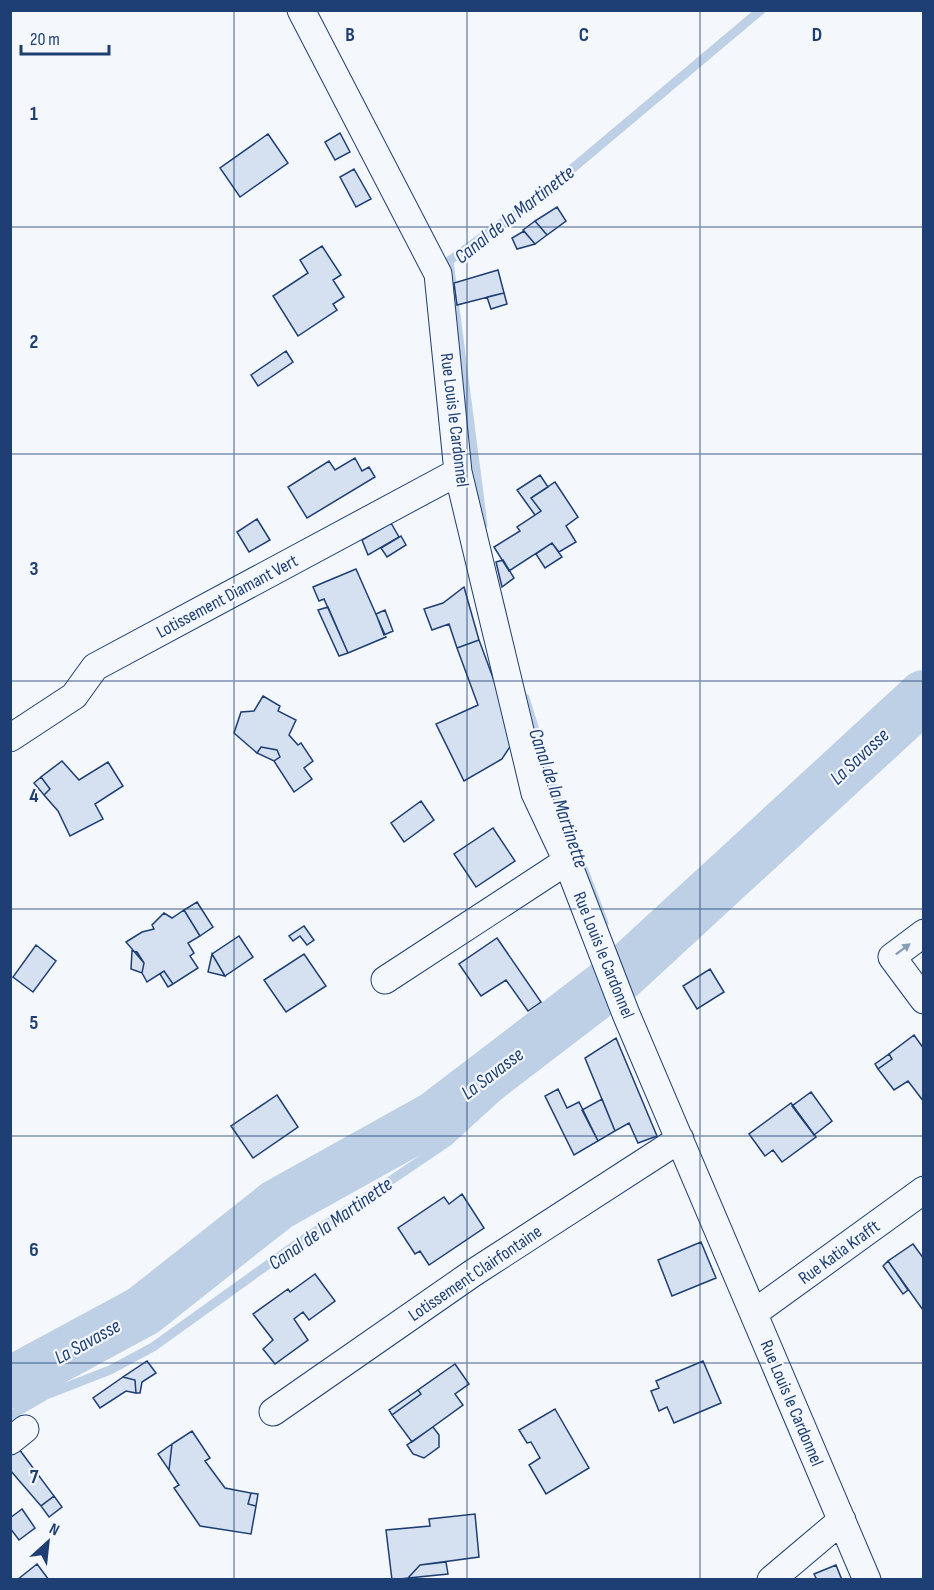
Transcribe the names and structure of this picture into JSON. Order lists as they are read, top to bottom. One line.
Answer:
{"streets":{"street":["Rue Louis le Cardonnel","Lotissement Diamant Vert","Rue Katia Krafft","Lotissement Clairfontaine"]},"crossings":[["Rue Louis le Cardonnel","Lotissement Diamant Vert"],["Rue Louis le Cardonnel","Rue Katia Krafft"],["Rue Louis le Cardonnel","Lotissement Clairfontaine"]],"water":["Canal de la Martinette","La Savasse"],"scale_bar":"20 m","north":"top right","grid":{"columns":["B","C","D"],"rows":["1","2","3","4","5","6","7"]}}
